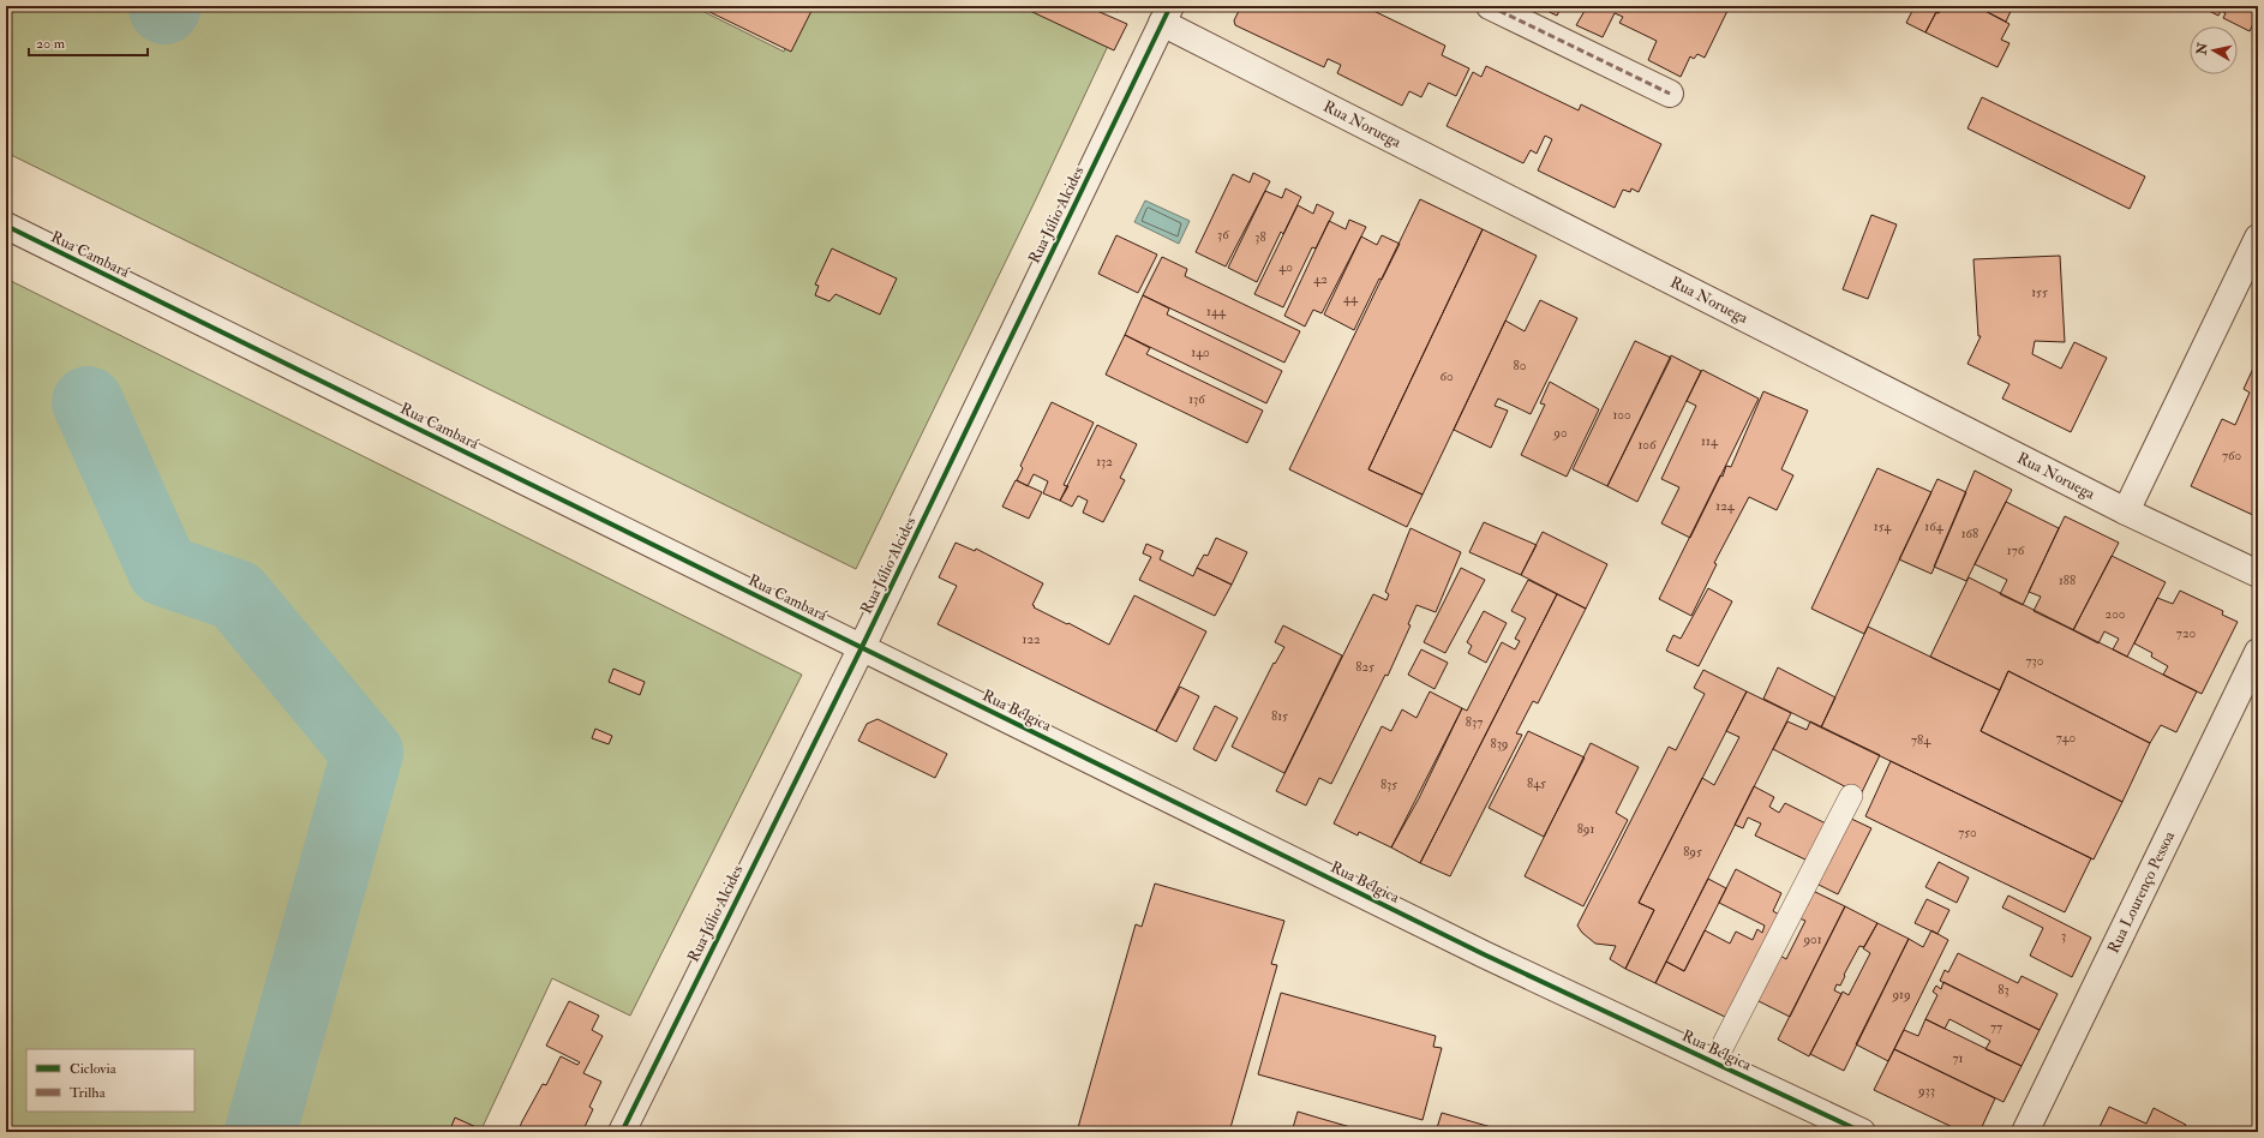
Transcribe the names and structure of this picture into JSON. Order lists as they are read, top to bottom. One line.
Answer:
{"streets":{"street":["Rua Noruega","Rua Júlio Alcides","Rua Cambará","Rua Bélgica","Rua Lourenço Pessoa"]},"crossings":[["Rua Noruega","Rua Júlio Alcides"],["Rua Júlio Alcides","Rua Cambará"],["Rua Júlio Alcides","Rua Bélgica"],["Rua Cambará","Rua Bélgica"]],"house_numbers":["36","38","40","42","155","44","144","140","80","60","136","100","90","114","106","760","132","124","154","164","168","176","188","200","720","122","730","825","815","837","740","784","839","845","835","891","750","895","3","901","83","919","77","71","933"],"legend":["Ciclovia","Trilha"],"scale_bar":"20 m","north":"left"}
